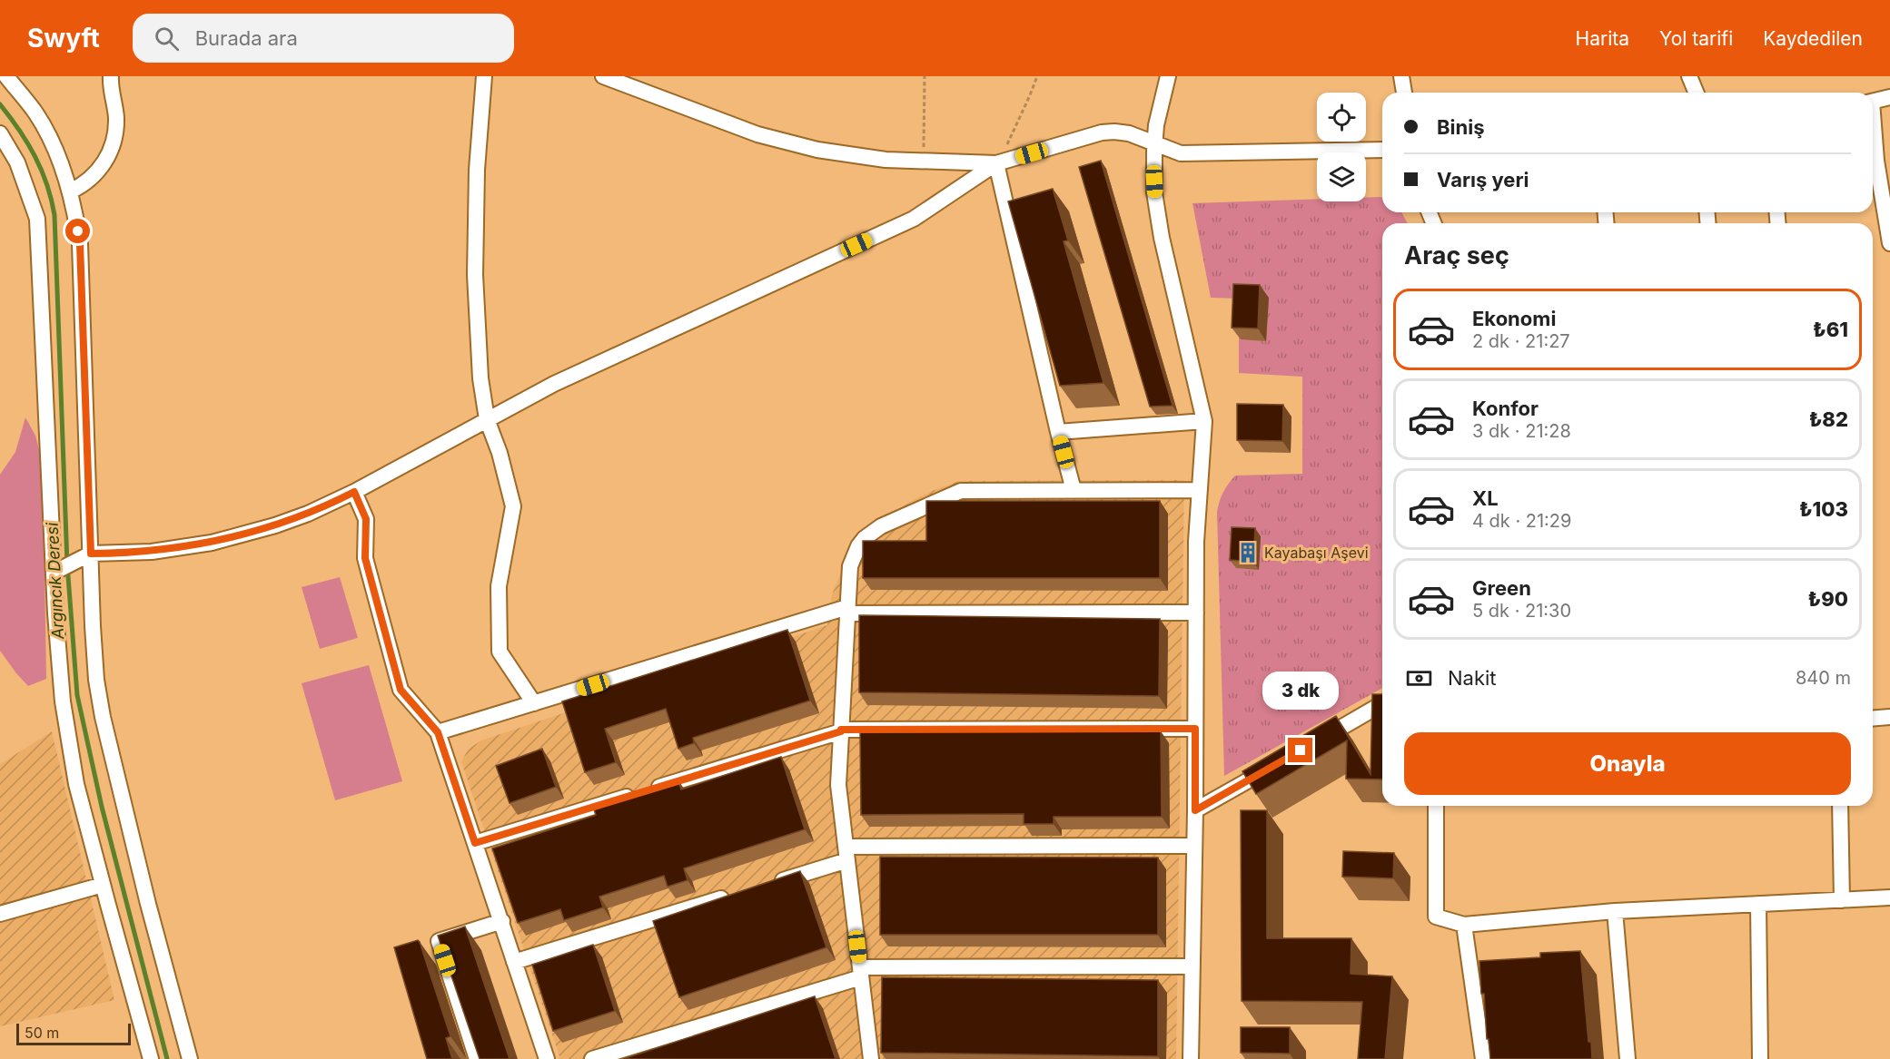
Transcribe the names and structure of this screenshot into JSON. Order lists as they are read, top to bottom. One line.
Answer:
{"water":["Argıncık Deresi"],"places":{"building":["Kayabaşı Aşevi"]},"scale_bar":"50 m","page":{"header":"Swyft","search":"Burada ara","nav":["Harita","Yol tarifi","Kaydedilen"],"banner":["Biniş","Varış yeri"],"heading":"Araç seç","list":[{"name":"Ekonomi","note":"2 dk · 21:27","value":"₺61"},{"name":"Konfor","note":"3 dk · 21:28","value":"₺82"},{"name":"XL","note":"4 dk · 21:29","value":"₺103"},{"name":"Green","note":"5 dk · 21:30","value":"₺90"}],"pay":["Nakit","840 m"],"bubble":"3 dk","buttons":"Onayla","scale":"50 m"}}
